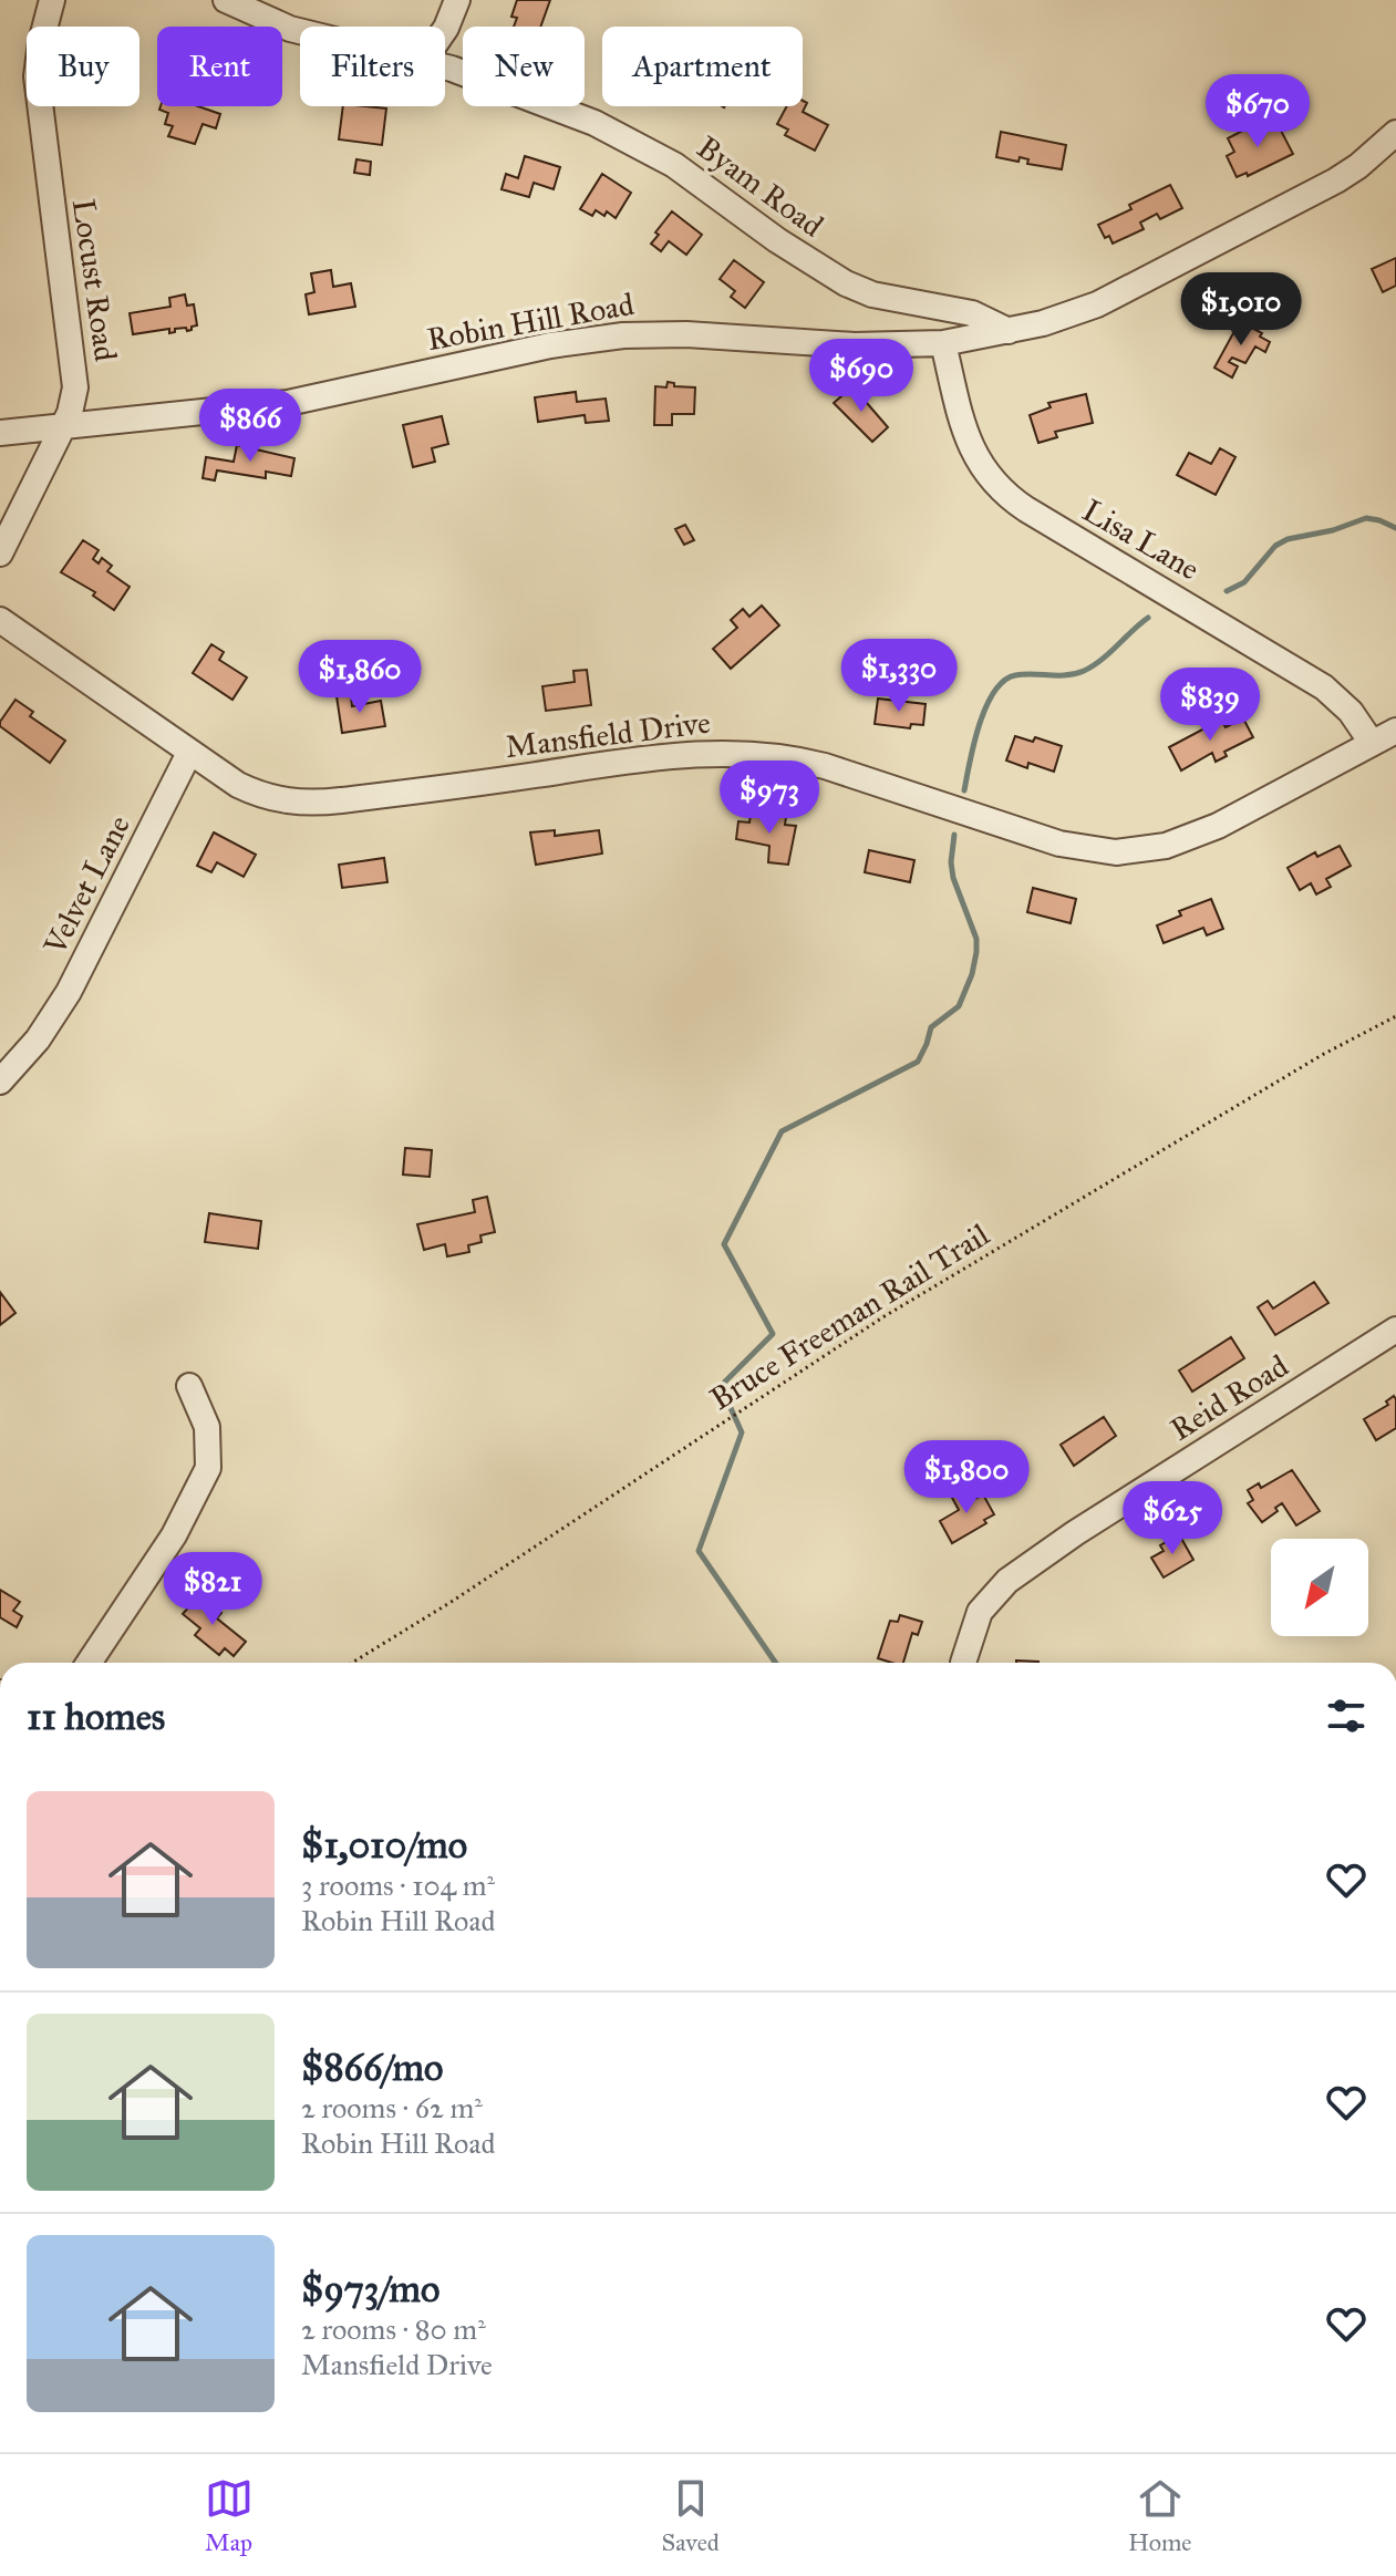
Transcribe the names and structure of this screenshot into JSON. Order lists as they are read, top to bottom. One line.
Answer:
{"streets":{"street":["Byam Road","Locust Road","Robin Hill Road","Lisa Lane","Mansfield Drive","Velvet Lane","Reid Road"],"path":["Bruce Freeman Rail Trail"]},"crossings":[["Byam Road","Robin Hill Road"],["Locust Road","Robin Hill Road"],["Robin Hill Road","Lisa Lane"],["Lisa Lane","Mansfield Drive"],["Mansfield Drive","Velvet Lane"]],"north":"bottom left","page":{"chip":["Buy","Rent","Filters","New","Apartment"],"price":["$670","$1,010","$690","$866","$1,330","$1,860","$839","$973","$1,800","$625","$821"],"heading":"11 homes","list":[{"name":"$1,010/mo","note":"3 rooms · 104 m² · Robin Hill Road"},{"name":"$866/mo","note":"2 rooms · 62 m² · Robin Hill Road"},{"name":"$973/mo","note":"2 rooms · 80 m² · Mansfield Drive"}],"tabs":["Map","Saved","Home"]}}
